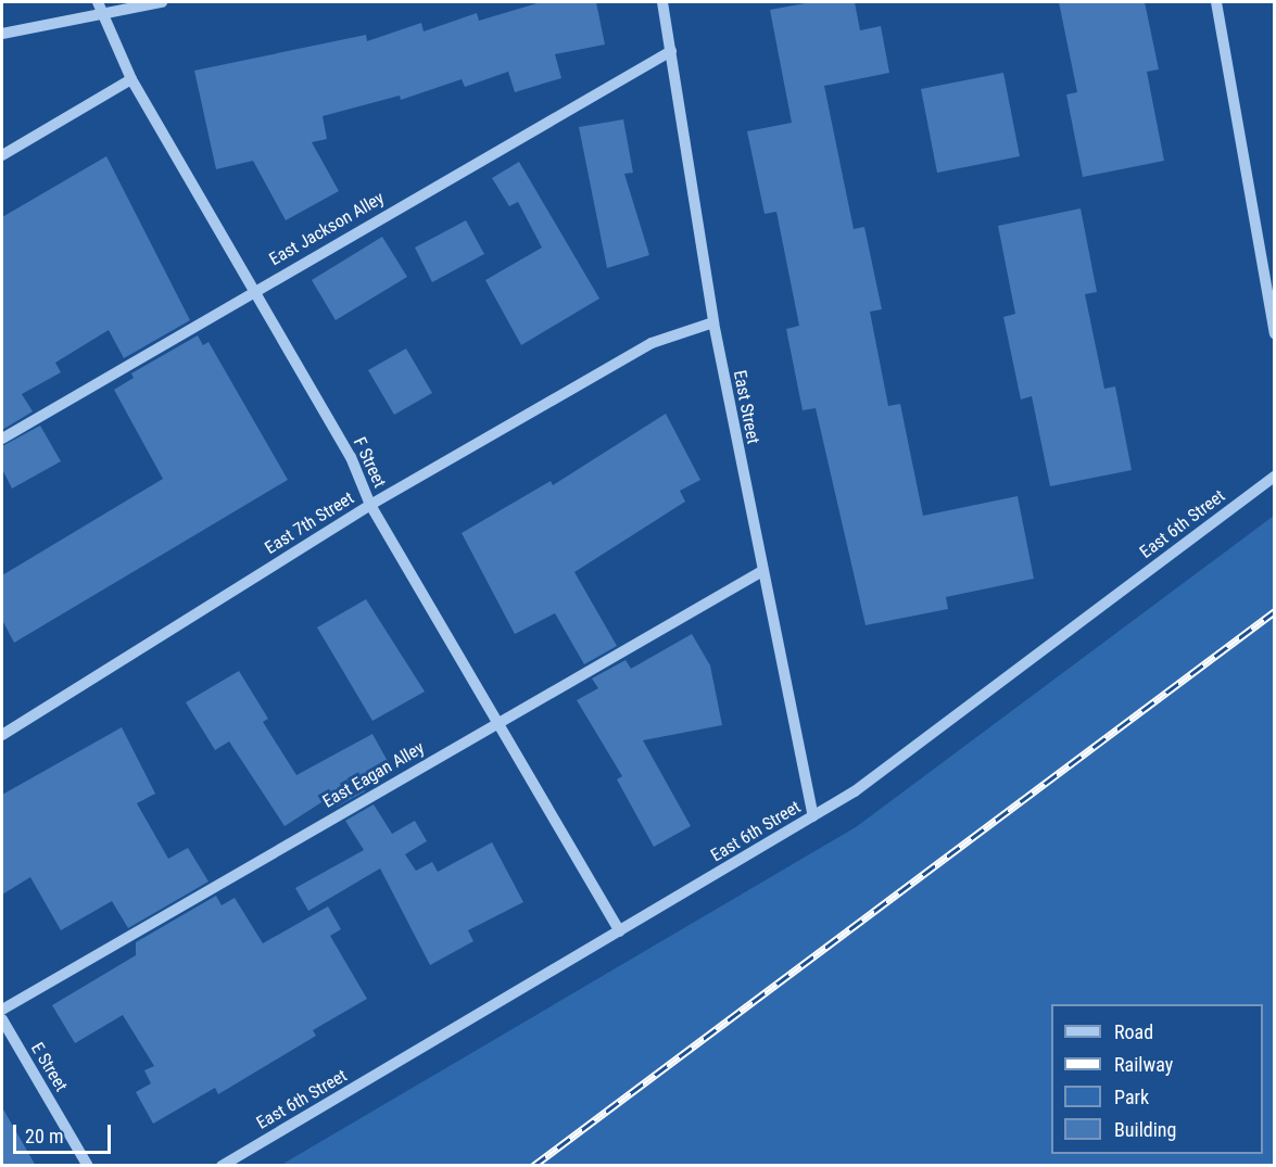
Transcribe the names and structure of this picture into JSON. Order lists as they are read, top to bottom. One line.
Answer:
{"streets":{"street":["East Jackson Alley","East Street","F Street","East 7th Street","East 6th Street","East Eagan Alley","E Street"]},"crossings":[["East Jackson Alley","East Street"],["East Jackson Alley","F Street"],["East Street","East 7th Street"],["East Street","East 6th Street"],["East Street","East Eagan Alley"],["F Street","East 7th Street"],["F Street","East 6th Street"],["F Street","East Eagan Alley"]],"legend":["Road","Railway","Park","Building"],"scale_bar":"20 m"}
